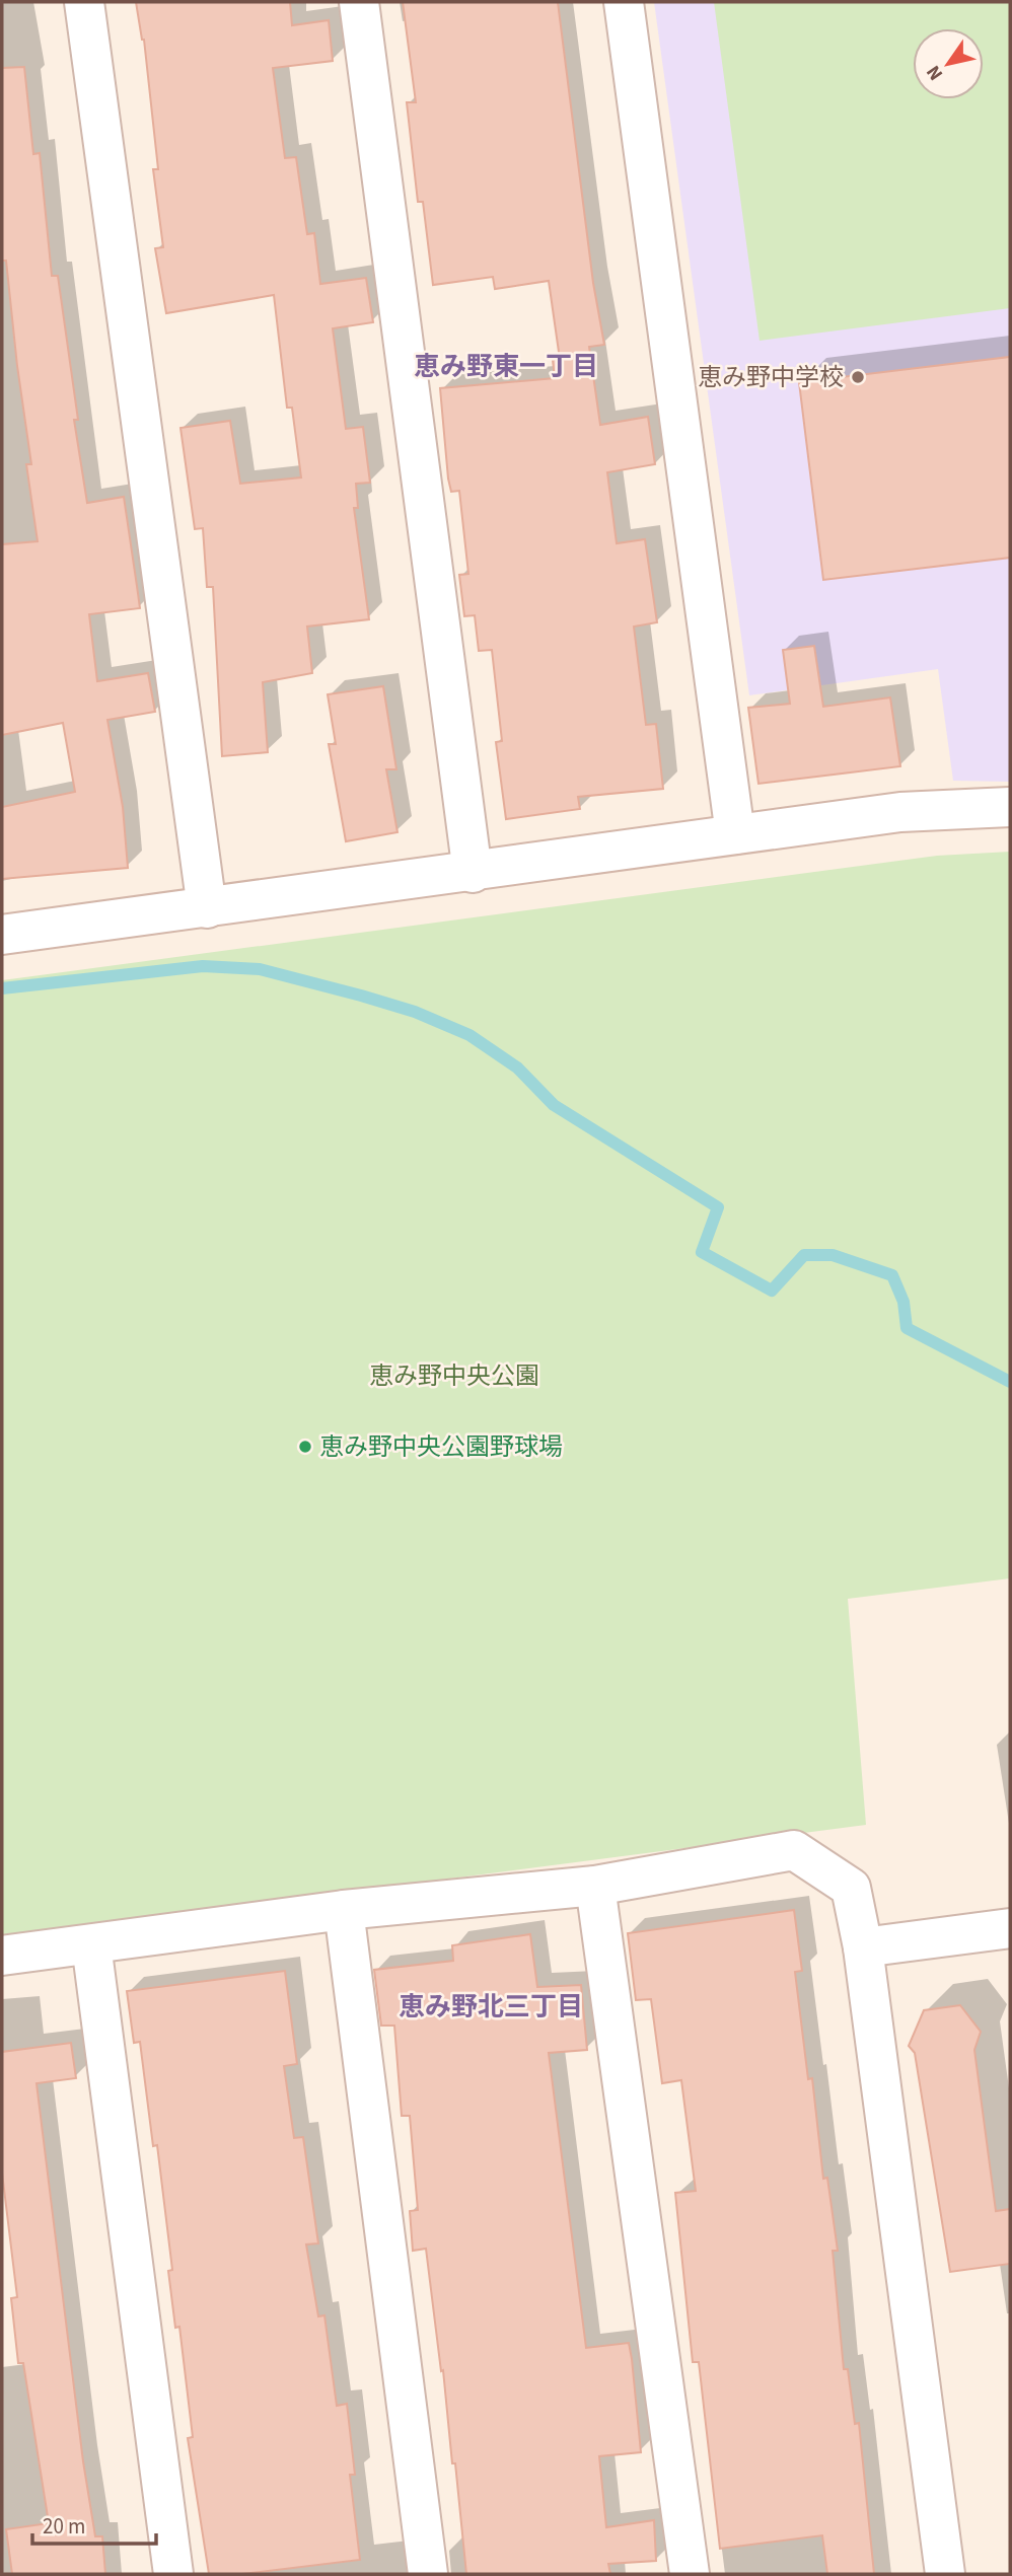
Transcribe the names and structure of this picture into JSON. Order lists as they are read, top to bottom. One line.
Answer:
{"districts":["恵み野東一丁目","恵み野北三丁目"],"parks":["恵み野中央公園"],"places":["恵み野中学校","恵み野中央公園野球場"],"scale_bar":"20 m","north":"bottom left"}
